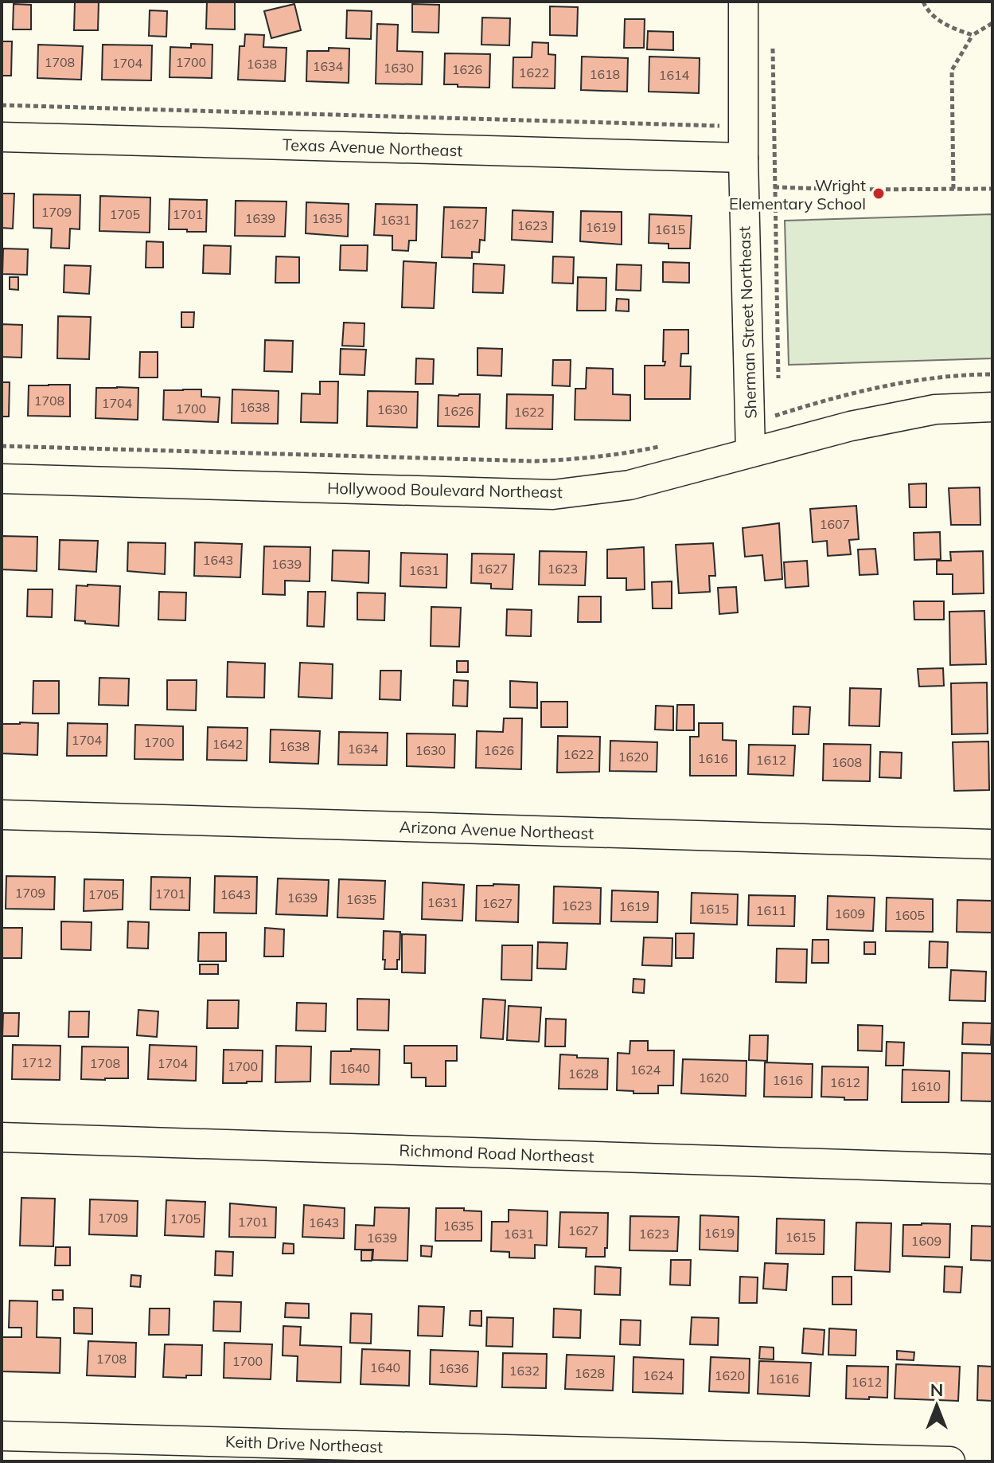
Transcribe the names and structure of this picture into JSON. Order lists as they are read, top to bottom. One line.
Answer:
{"streets":{"street":["Texas Avenue Northeast","Sherman Street Northeast","Hollywood Boulevard Northeast","Arizona Avenue Northeast","Richmond Road Northeast","Keith Drive Northeast"]},"crossings":[["Texas Avenue Northeast","Sherman Street Northeast"],["Sherman Street Northeast","Hollywood Boulevard Northeast"]],"places":["Wright Elementary School"],"house_numbers":["1708","1700","1704","1638","1634","1630","1626","1622","1618","1614","1709","1705","1701","1639","1635","1631","1627","1623","1619","1615","1708","1704","1638","1700","1630","1626","1622","1607","1643","1639","1627","1623","1631","1704","1700","1642","1638","1634","1630","1626","1622","1620","1616","1612","1608","1709","1701","1705","1643","1639","1635","1631","1627","1623","1619","1615","1611","1609","1605","1712","1708","1704","1700","1640","1624","1628","1620","1616","1612","1610","1709","1705","1701","1643","1635","1627","1619","1631","1623","1615","1639","1609","1708","1700","1640","1636","1632","1628","1624","1620","1616","1612"],"north":"top"}
